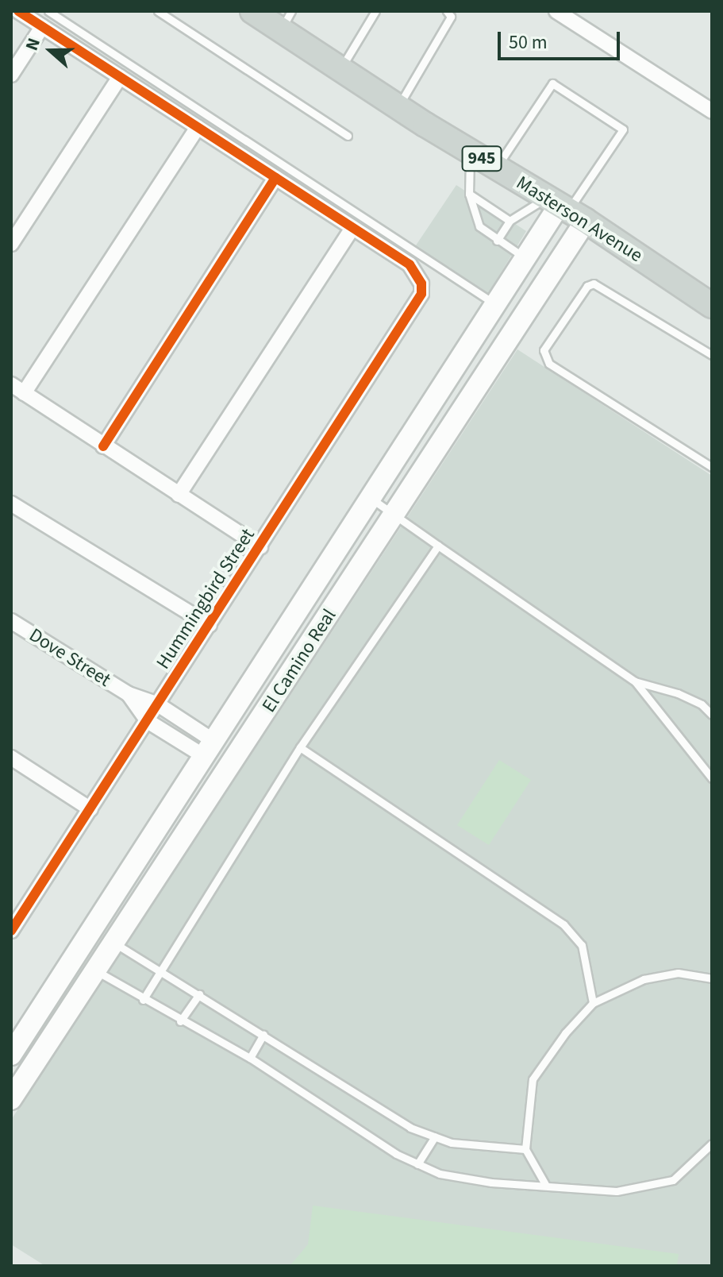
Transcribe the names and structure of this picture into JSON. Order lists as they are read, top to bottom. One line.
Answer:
{"streets":{"main road":["945","Masterson Avenue"],"street":["Hummingbird Street","Dove Street","El Camino Real"]},"crossings":[["Masterson Avenue","El Camino Real"],["Hummingbird Street","Dove Street"],["Dove Street","El Camino Real"]],"scale_bar":"50 m","north":"left"}
